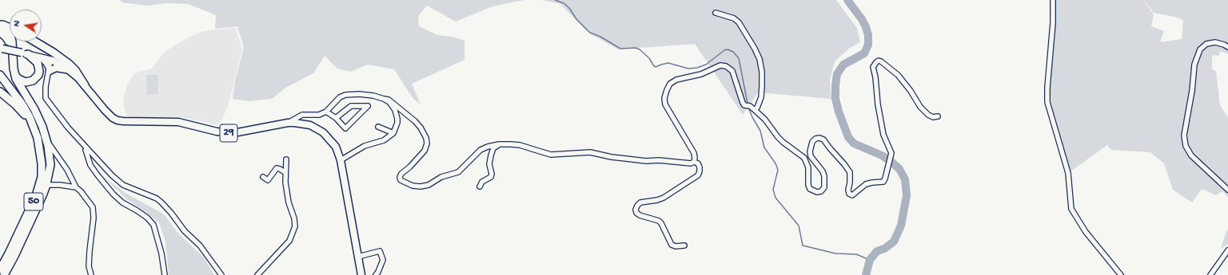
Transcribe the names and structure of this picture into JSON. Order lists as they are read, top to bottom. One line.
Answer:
{"streets":{"highway":["50"],"main road":["29"]},"north":"left"}
